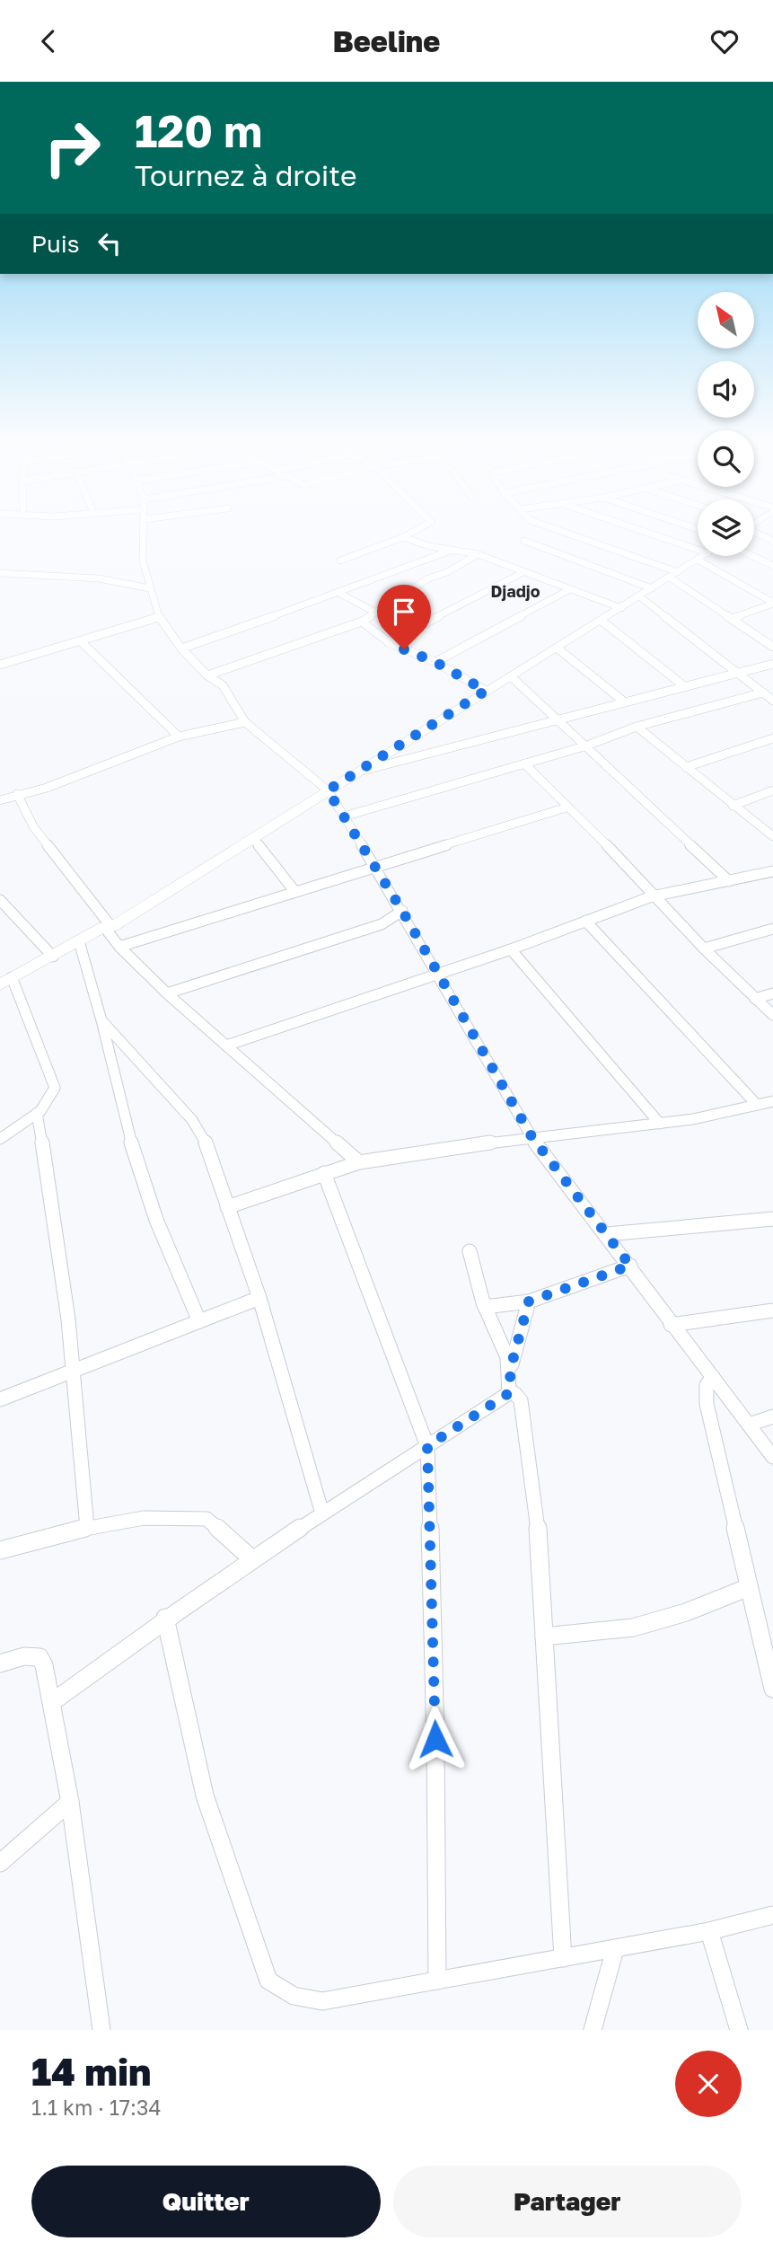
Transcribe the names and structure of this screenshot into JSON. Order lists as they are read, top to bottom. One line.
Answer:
{"districts":["Djadjo"],"north":"top left","page":{"header":"Beeline","turn":["120 m","Tournez à droite"],"then":"Puis","heading":["14 min","1.1 km · 17:34"],"buttons":["Quitter","Partager"]}}
